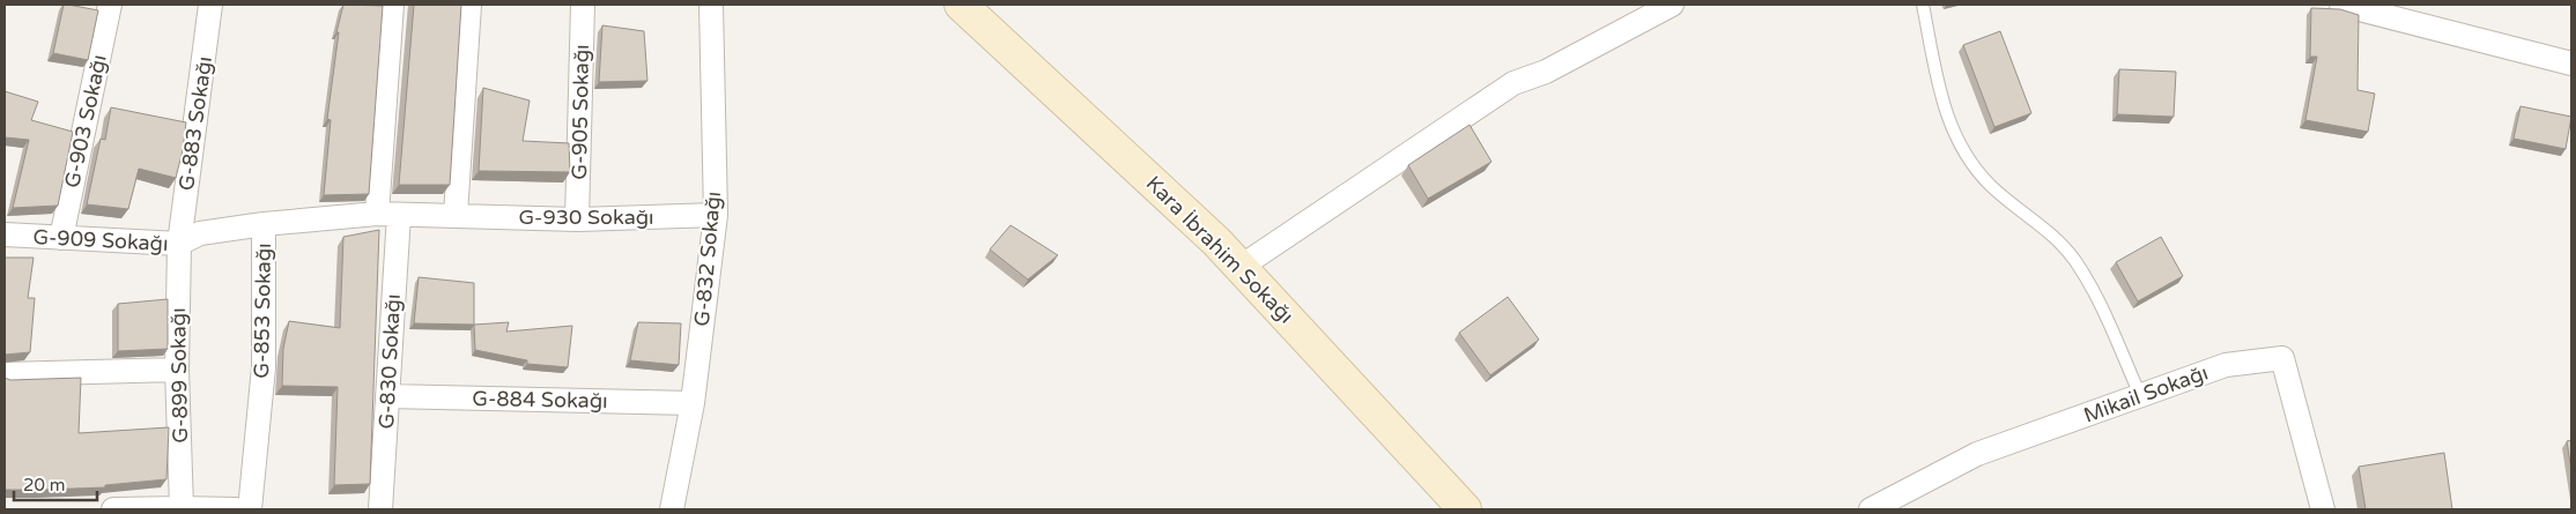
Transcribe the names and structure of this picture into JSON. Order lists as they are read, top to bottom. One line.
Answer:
{"streets":{"street":["G-905 Sokağı","G-903 Sokağı","G-883 Sokağı","G-930 Sokağı","G-909 Sokağı","Kara İbrahim Sokağı","G-832 Sokağı","G-853 Sokağı","G-830 Sokağı","G-899 Sokağı","Mikail Sokağı","G-884 Sokağı"]},"crossings":[["G-905 Sokağı","G-930 Sokağı"],["G-903 Sokağı","G-909 Sokağı"],["G-883 Sokağı","G-909 Sokağı"],["G-883 Sokağı","G-899 Sokağı"],["G-930 Sokağı","G-832 Sokağı"],["G-930 Sokağı","G-853 Sokağı"],["G-930 Sokağı","G-830 Sokağı"],["G-909 Sokağı","G-853 Sokağı"],["G-909 Sokağı","G-899 Sokağı"],["G-832 Sokağı","G-884 Sokağı"],["G-853 Sokağı","G-830 Sokağı"],["G-830 Sokağı","G-884 Sokağı"]],"scale_bar":"20 m"}
